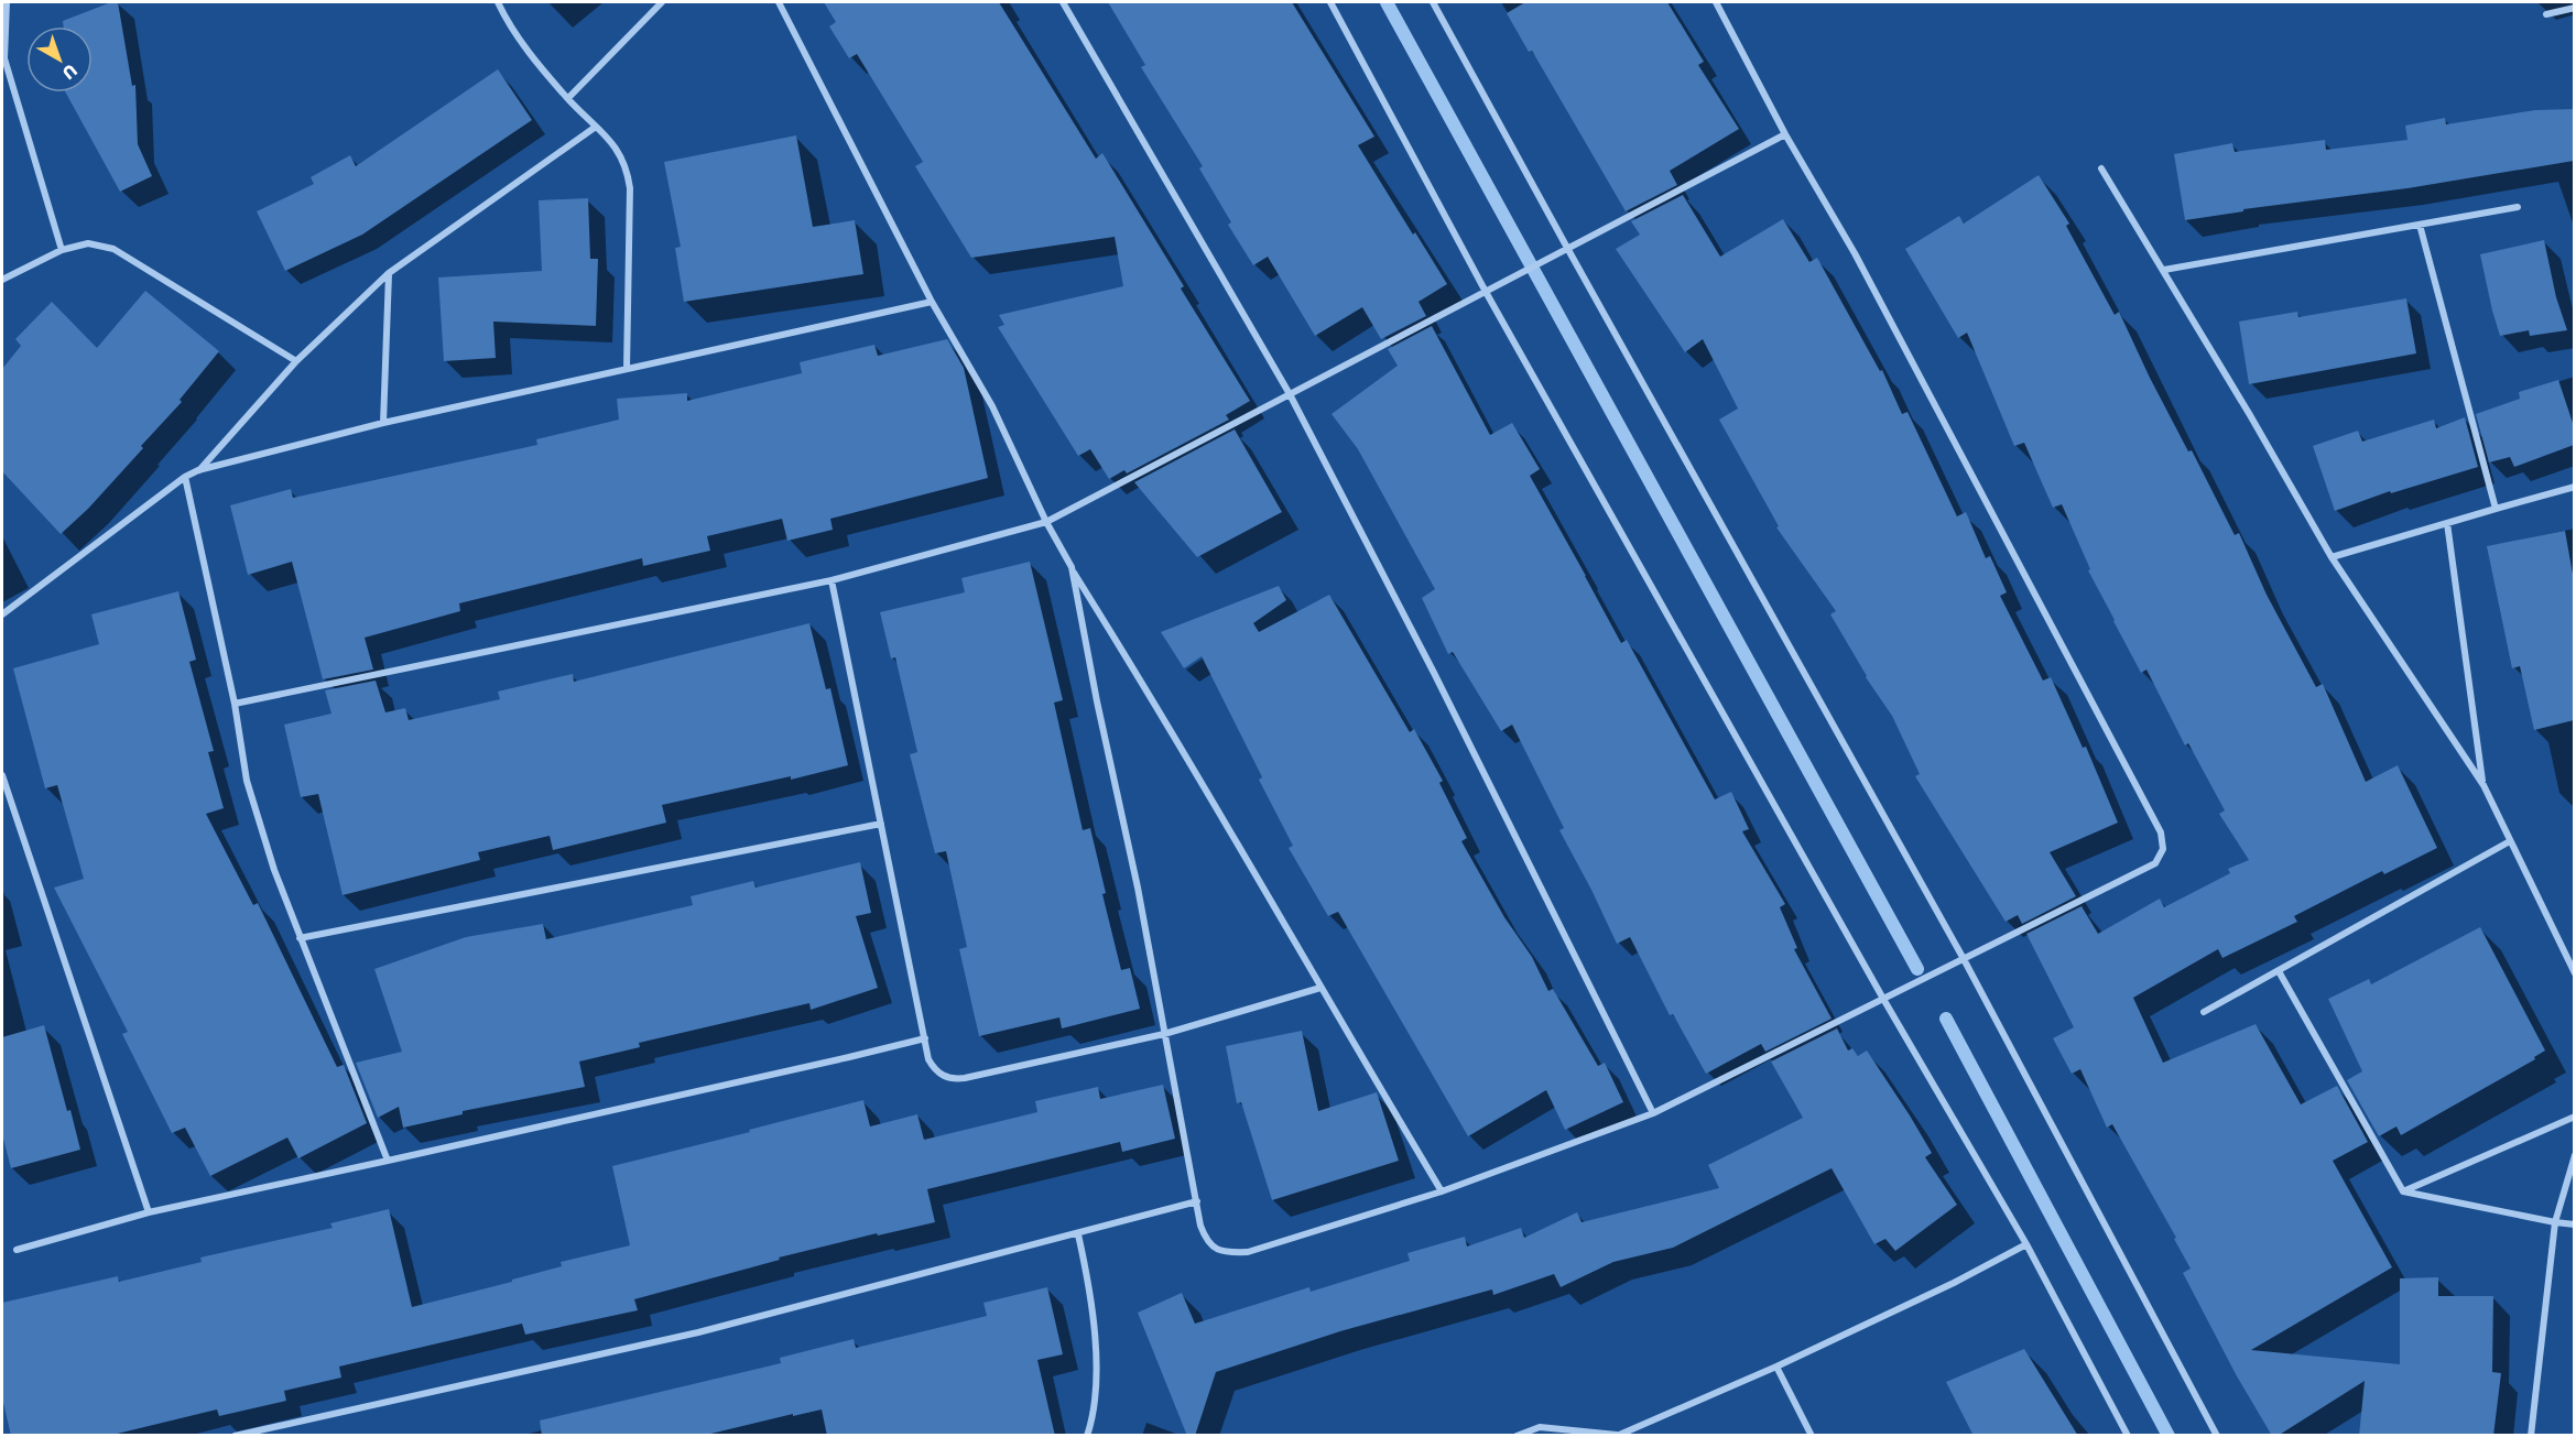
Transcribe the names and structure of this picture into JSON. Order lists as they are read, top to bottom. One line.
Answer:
{"north":"bottom right"}
